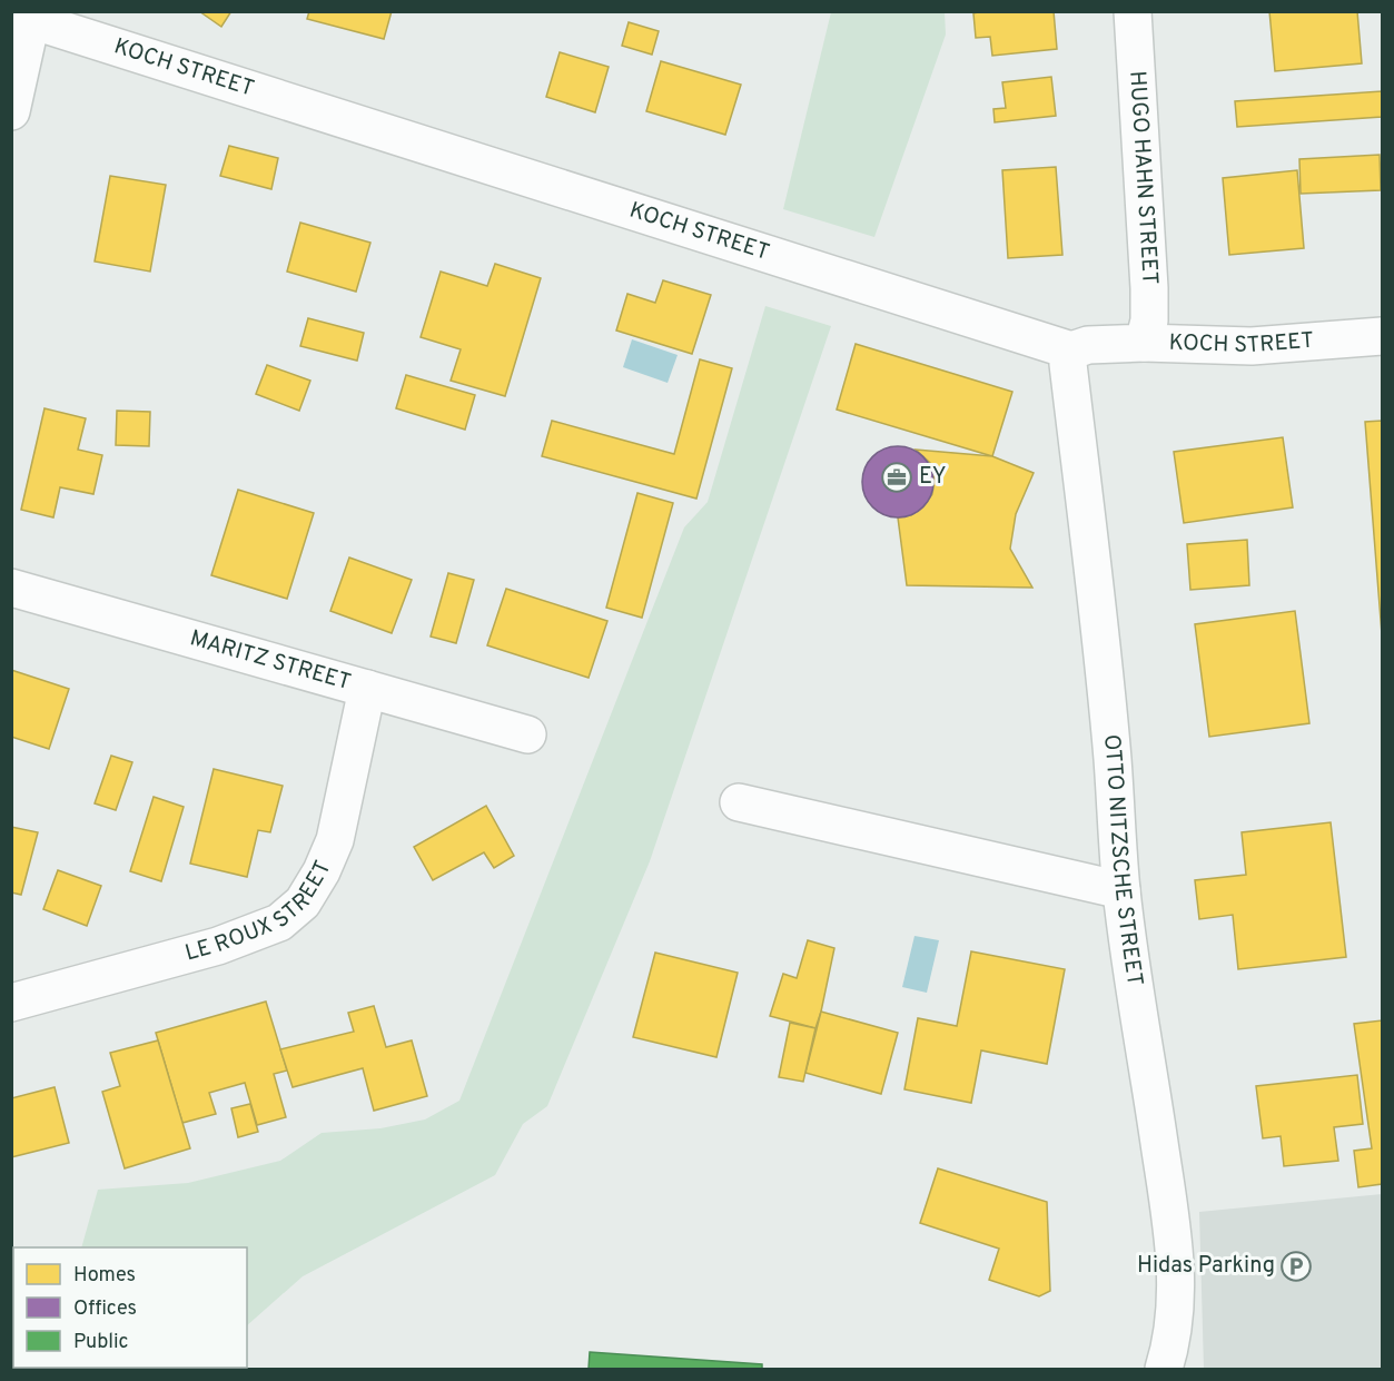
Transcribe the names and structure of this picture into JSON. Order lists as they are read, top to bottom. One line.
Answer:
{"streets":{"street":["KOCH STREET","HUGO HAHN STREET","MARITZ STREET","OTTO NITZSCHE STREET","LE ROUX STREET"]},"crossings":[["KOCH STREET","HUGO HAHN STREET"],["KOCH STREET","OTTO NITZSCHE STREET"],["MARITZ STREET","LE ROUX STREET"]],"places":{"office":["EY"],"parking":["Hidas Parking"]},"legend":["Homes","Offices","Public"]}
